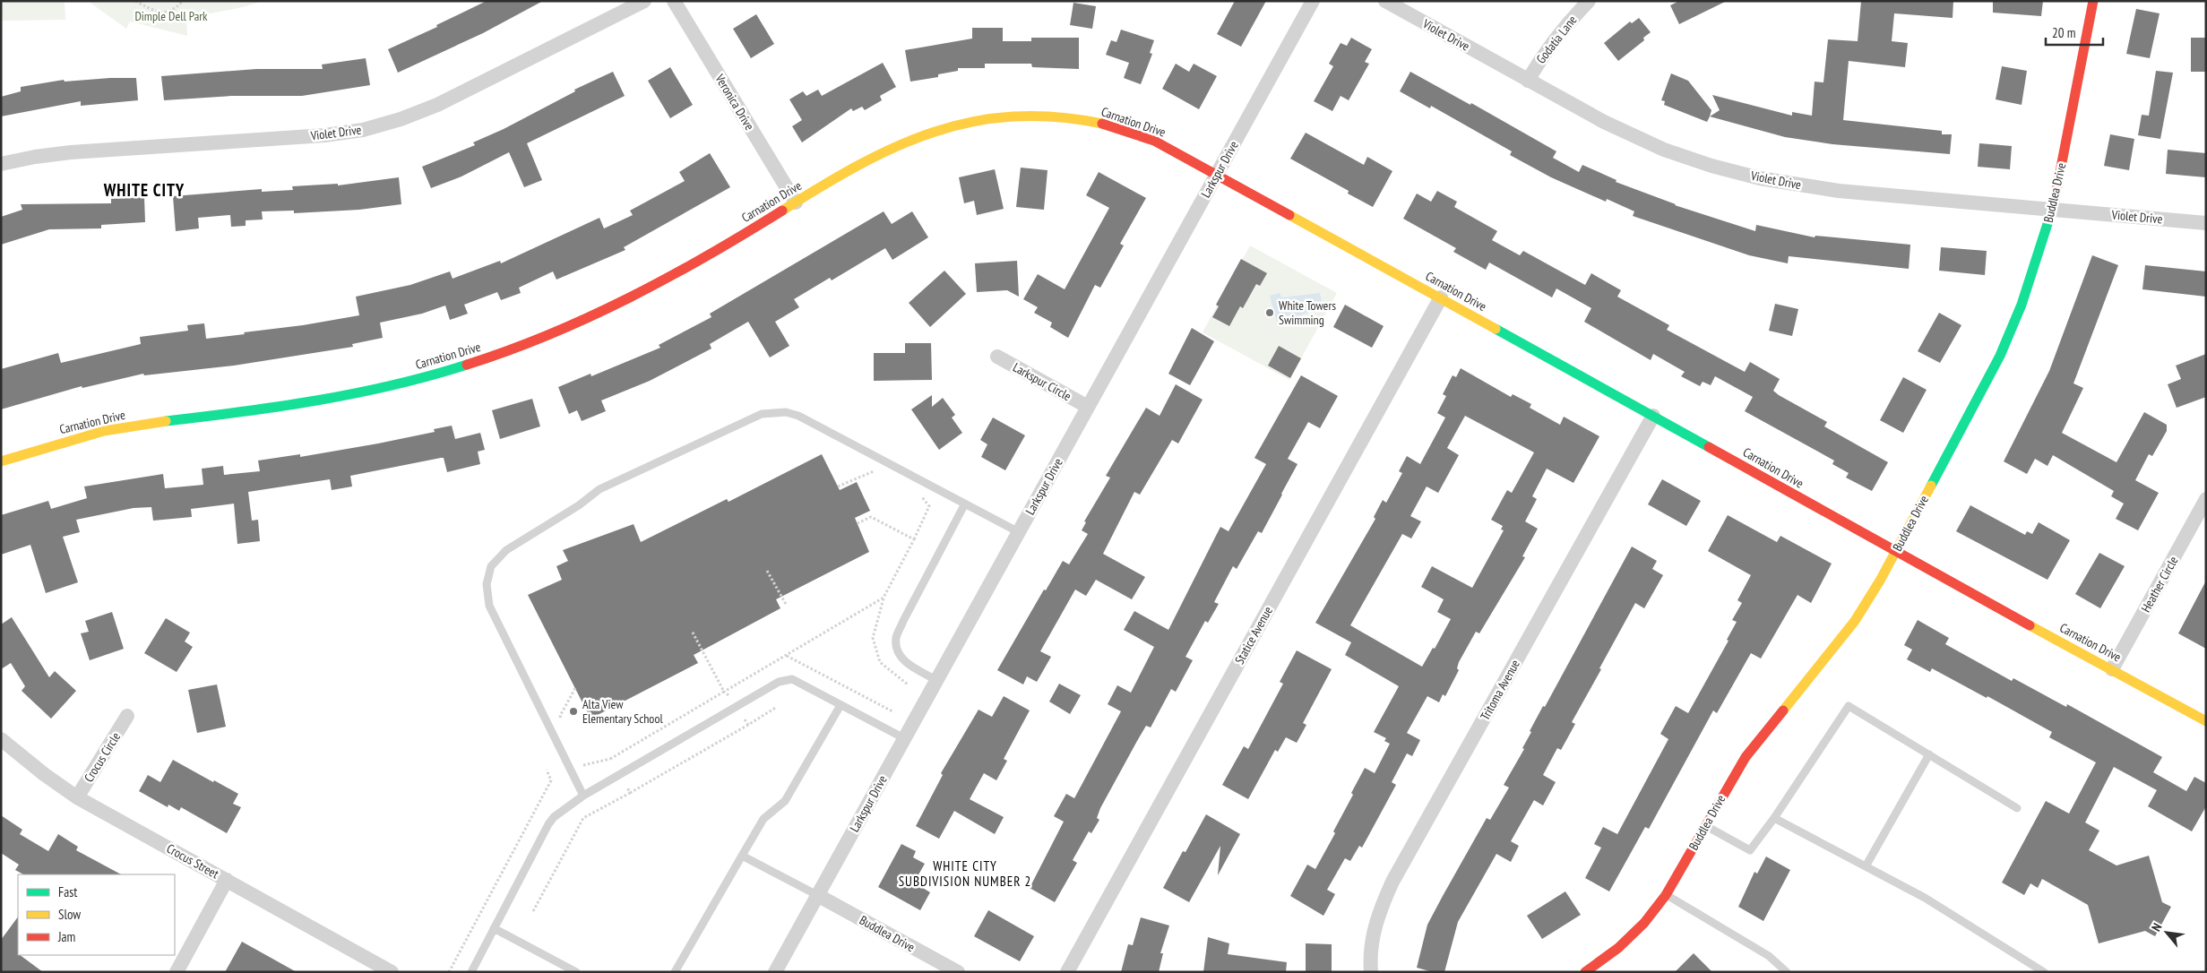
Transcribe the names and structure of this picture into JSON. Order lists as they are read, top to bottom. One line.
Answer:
{"streets":{"street":["Violet Drive","Godatia Lane","Veronica Drive","Carnation Drive","Larkspur Drive","Buddlea Drive","Larkspur Circle","Heather Circle","Statice Avenue","Tritoma Avenue","Crocus Circle","Crocus Street"]},"crossings":[["Violet Drive","Godatia Lane"],["Violet Drive","Buddlea Drive"],["Veronica Drive","Carnation Drive"],["Carnation Drive","Larkspur Drive"],["Carnation Drive","Buddlea Drive"],["Carnation Drive","Heather Circle"],["Carnation Drive","Statice Avenue"],["Carnation Drive","Tritoma Avenue"],["Larkspur Drive","Buddlea Drive"],["Larkspur Drive","Larkspur Circle"],["Crocus Circle","Crocus Street"]],"districts":["WHITE CITY","WHITE CITY SUBDIVISION NUMBER 2"],"parks":["Dimple Dell Park"],"places":["White Towers Swimming","Alta View Elementary School"],"legend":["Fast","Slow","Jam"],"scale_bar":"20 m","north":"top left"}
